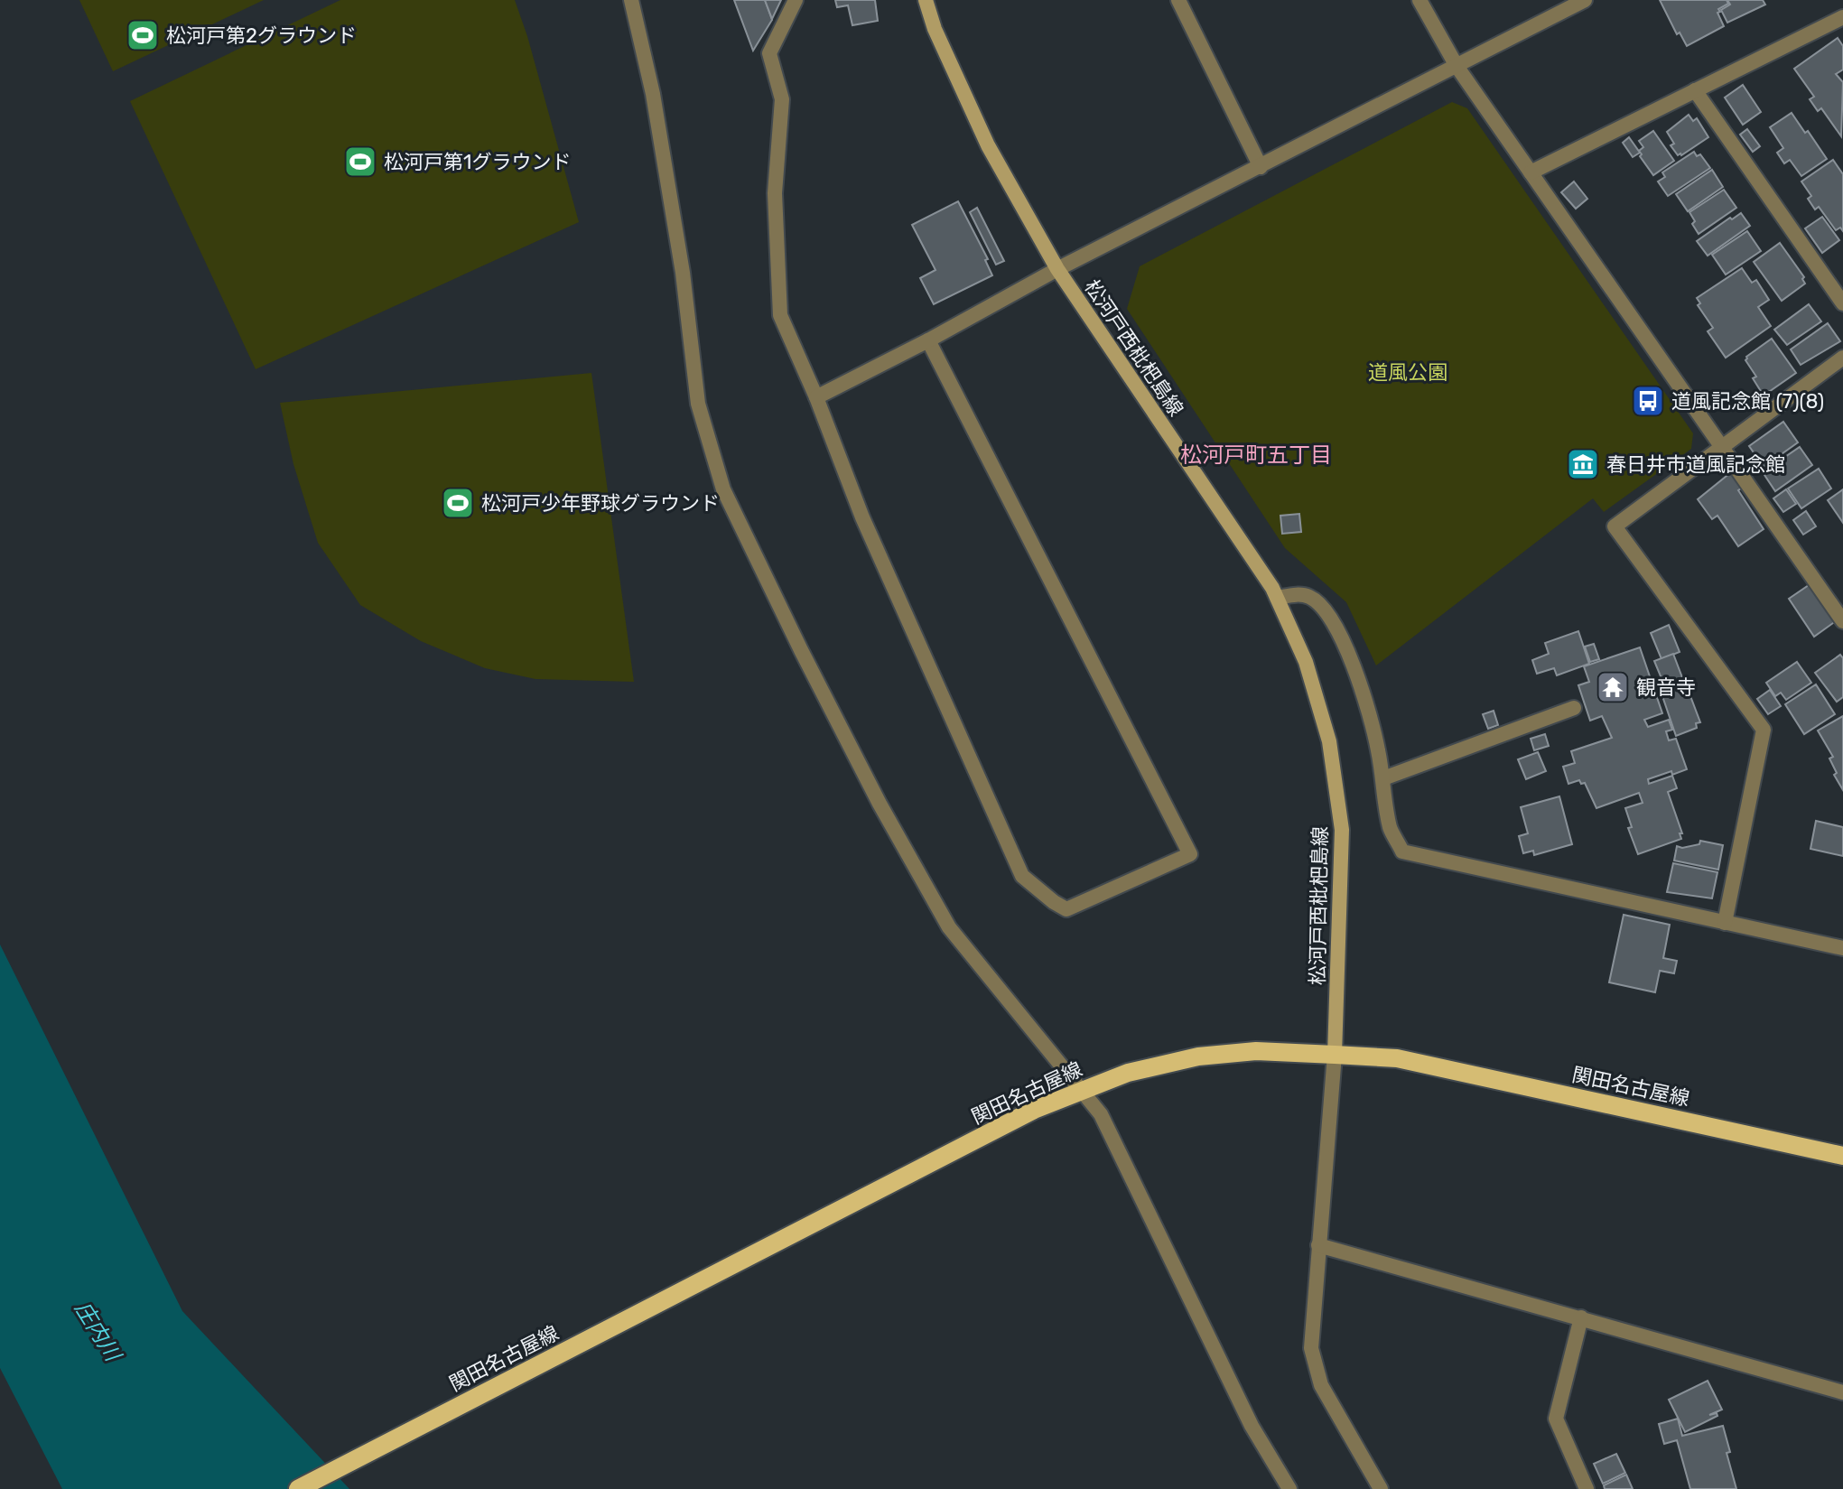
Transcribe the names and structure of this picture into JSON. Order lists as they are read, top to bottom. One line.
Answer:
{"streets":{"main road":["松河戸西枇杷島線","関田名古屋線"]},"crossings":[["松河戸西枇杷島線","関田名古屋線"]],"districts":["松河戸町五丁目"],"water":["庄内川"],"parks":["道風公園"],"places":{"sports":["松河戸第2グラウンド","松河戸第1グラウンド","松河戸少年野球グラウンド"],"bus stop":["道風記念館 (7)(8)"],"museum":["春日井市道風記念館"],"temple":["観音寺"]}}
